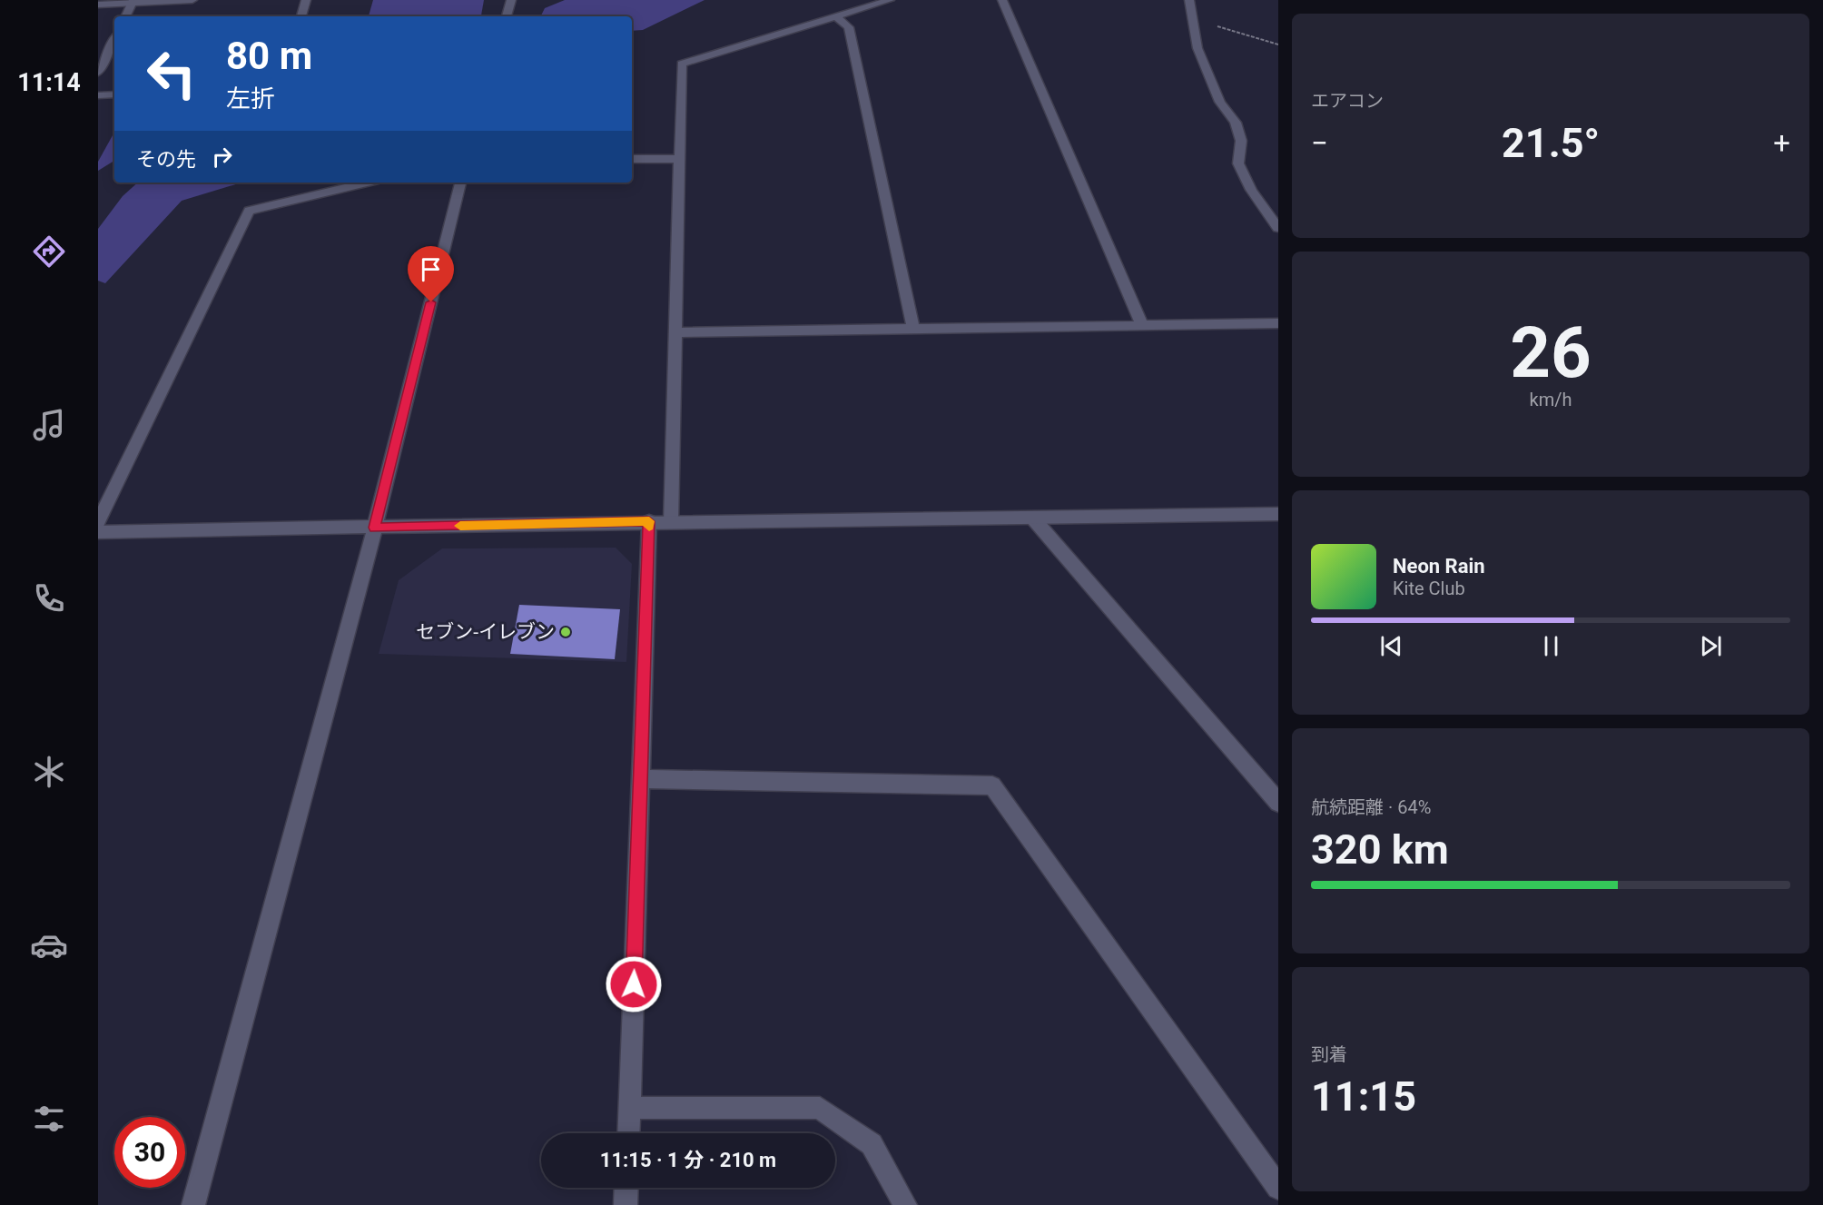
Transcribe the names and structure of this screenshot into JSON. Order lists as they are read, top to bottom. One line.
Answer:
{"places":["セブン-イレブン"],"page":{"tabs":"11:14","tile":["エアコン",["26","km/h"],["航続距離 · 64%","320 km"],["到着","11:15"]],"turn":["80 m","左折"],"heat":["−","21.5°","+"],"then":"その先","song":["Neon Rain","Kite Club"],"limit":"30","trip":"11:15 · 1 分 · 210 m"}}
